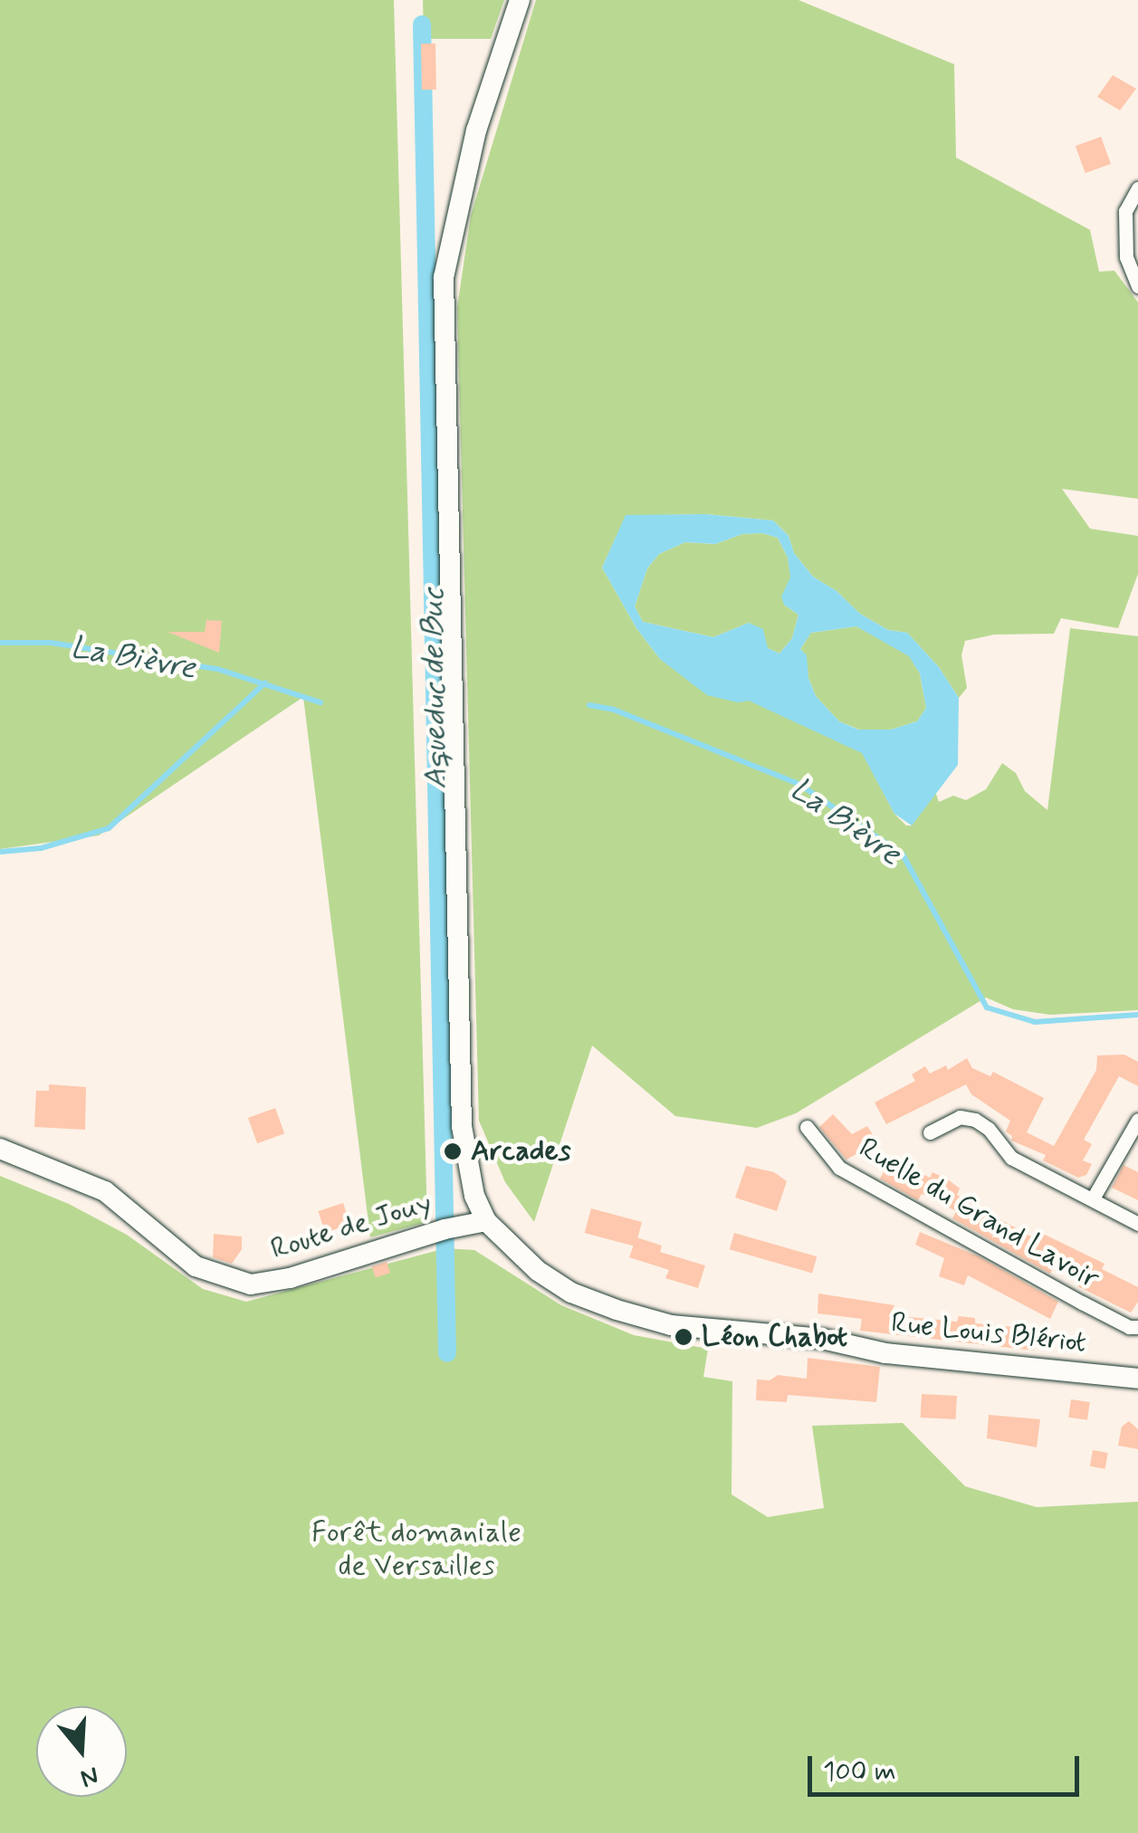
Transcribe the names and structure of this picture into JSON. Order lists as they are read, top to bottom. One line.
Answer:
{"streets":{"main road":["Route de Jouy","Rue Louis Blériot"],"street":["Ruelle du Grand Lavoir"]},"crossings":[["Route de Jouy","Rue Louis Blériot"]],"water":["La Bièvre","Aqueduc de Buc"],"parks":["Forêt domaniale de Versailles"],"places":["Arcades","Léon Chabot"],"scale_bar":"100 m","north":"bottom"}
